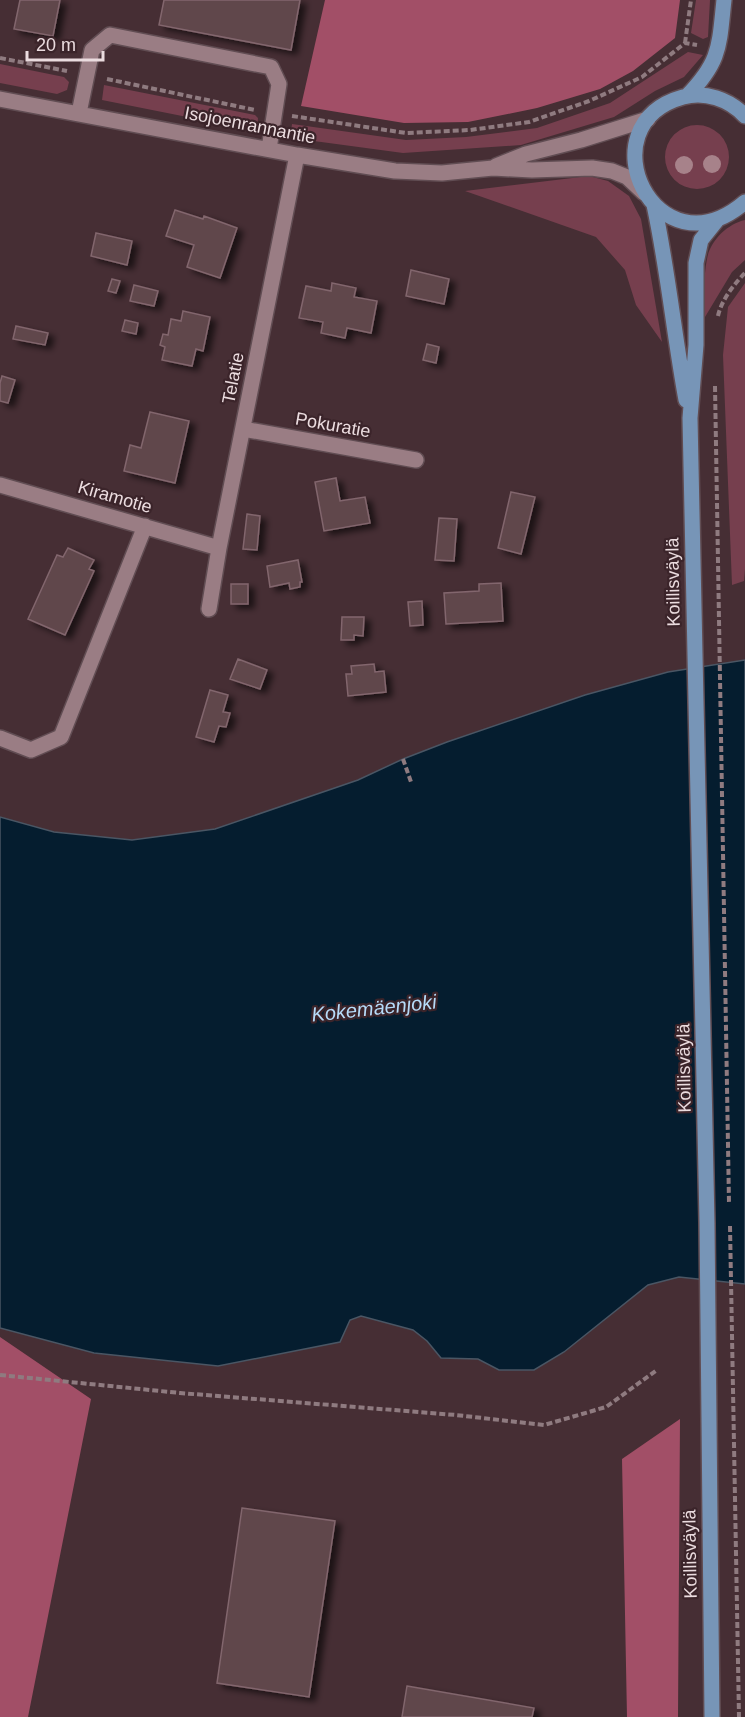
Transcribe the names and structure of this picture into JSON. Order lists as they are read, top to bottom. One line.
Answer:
{"streets":{"main road":["Koillisväylä"],"street":["Isojoenrannantie","Telatie","Pokuratie","Kiramotie"]},"crossings":[["Isojoenrannantie","Telatie"],["Isojoenrannantie","Koillisväylä"],["Telatie","Pokuratie"],["Telatie","Kiramotie"]],"water":["Kokemäenjoki"],"scale_bar":"20 m"}
